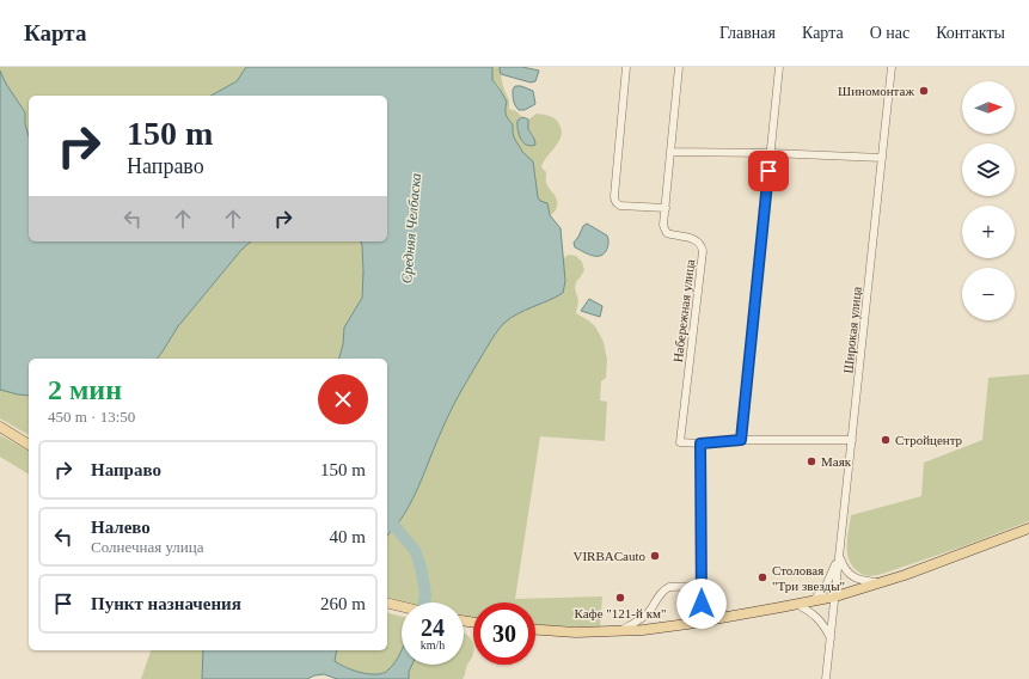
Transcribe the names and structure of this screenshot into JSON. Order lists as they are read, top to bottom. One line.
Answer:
{"streets":{"street":["Набережная улица","Широкая улица"]},"water":["Средняя Челбаска"],"places":["Шиномонтаж","Стройцентр","Маяк","VIRBACauto","Столовая \"Три звезды\"","Кафе \"121-й км\""],"north":"right","page":{"header":"Карта","nav":["Главная","Карта","О нас","Контакты"],"map_buttons":["+","−"],"turn":["150 m","Направо"],"heading":["2 мин","450 m · 13:50"],"list":[{"name":"Направо","value":"150 m"},{"name":"Налево","note":"Солнечная улица","value":"40 m"},{"name":"Пункт назначения","value":"260 m"}],"speed":"24 km/h","limit":"30"}}
